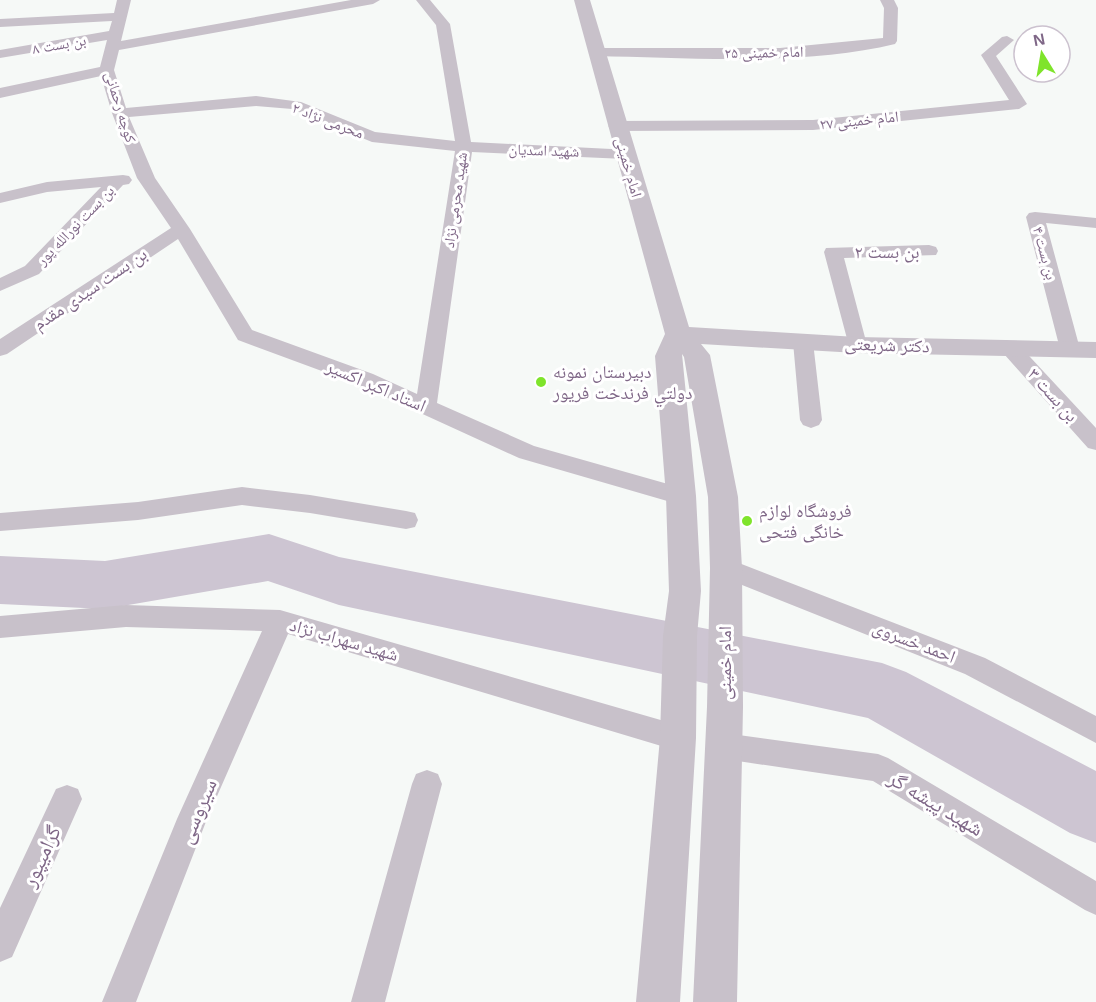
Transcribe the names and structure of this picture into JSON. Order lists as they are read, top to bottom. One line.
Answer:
{"streets":{"street":["بن بست ۸","امام خمینی ۲۵","کوچه رحمانی","محرمی نژاد ۲","امام خمینی ۲۷","شهید اسدیان","امام خمینی","شهید محرمی نژاد","بن بست نورالله پور","بن بست ۲","بن بست ۴","بن بست سیدی مقدم","دکتر شریعتی","استاد اکبر اکسیر","بن بست ۳","شهید سهراب نژاد","احمد خسروی","شهید پیشه گر","سیروسی","گرامیپور"]},"crossings":[["بن بست ۸","کوچه رحمانی"],["امام خمینی ۲۵","امام خمینی"],["کوچه رحمانی","محرمی نژاد ۲"],["کوچه رحمانی","استاد اکبر اکسیر"],["محرمی نژاد ۲","شهید اسدیان"],["محرمی نژاد ۲","شهید محرمی نژاد"],["امام خمینی ۲۷","امام خمینی"],["شهید اسدیان","امام خمینی"],["شهید اسدیان","شهید محرمی نژاد"],["امام خمینی","دکتر شریعتی"],["امام خمینی","احمد خسروی"],["امام خمینی","شهید پیشه گر"],["شهید محرمی نژاد","استاد اکبر اکسیر"],["بن بست ۲","دکتر شریعتی"],["بن بست ۴","دکتر شریعتی"],["بن بست سیدی مقدم","استاد اکبر اکسیر"],["دکتر شریعتی","بن بست ۳"],["شهید سهراب نژاد","سیروسی"]],"places":["دبیرستان نمونه دولتي فرندخت فريور","فروشگاه لوازم خانگی فتحی"],"north":"top"}
